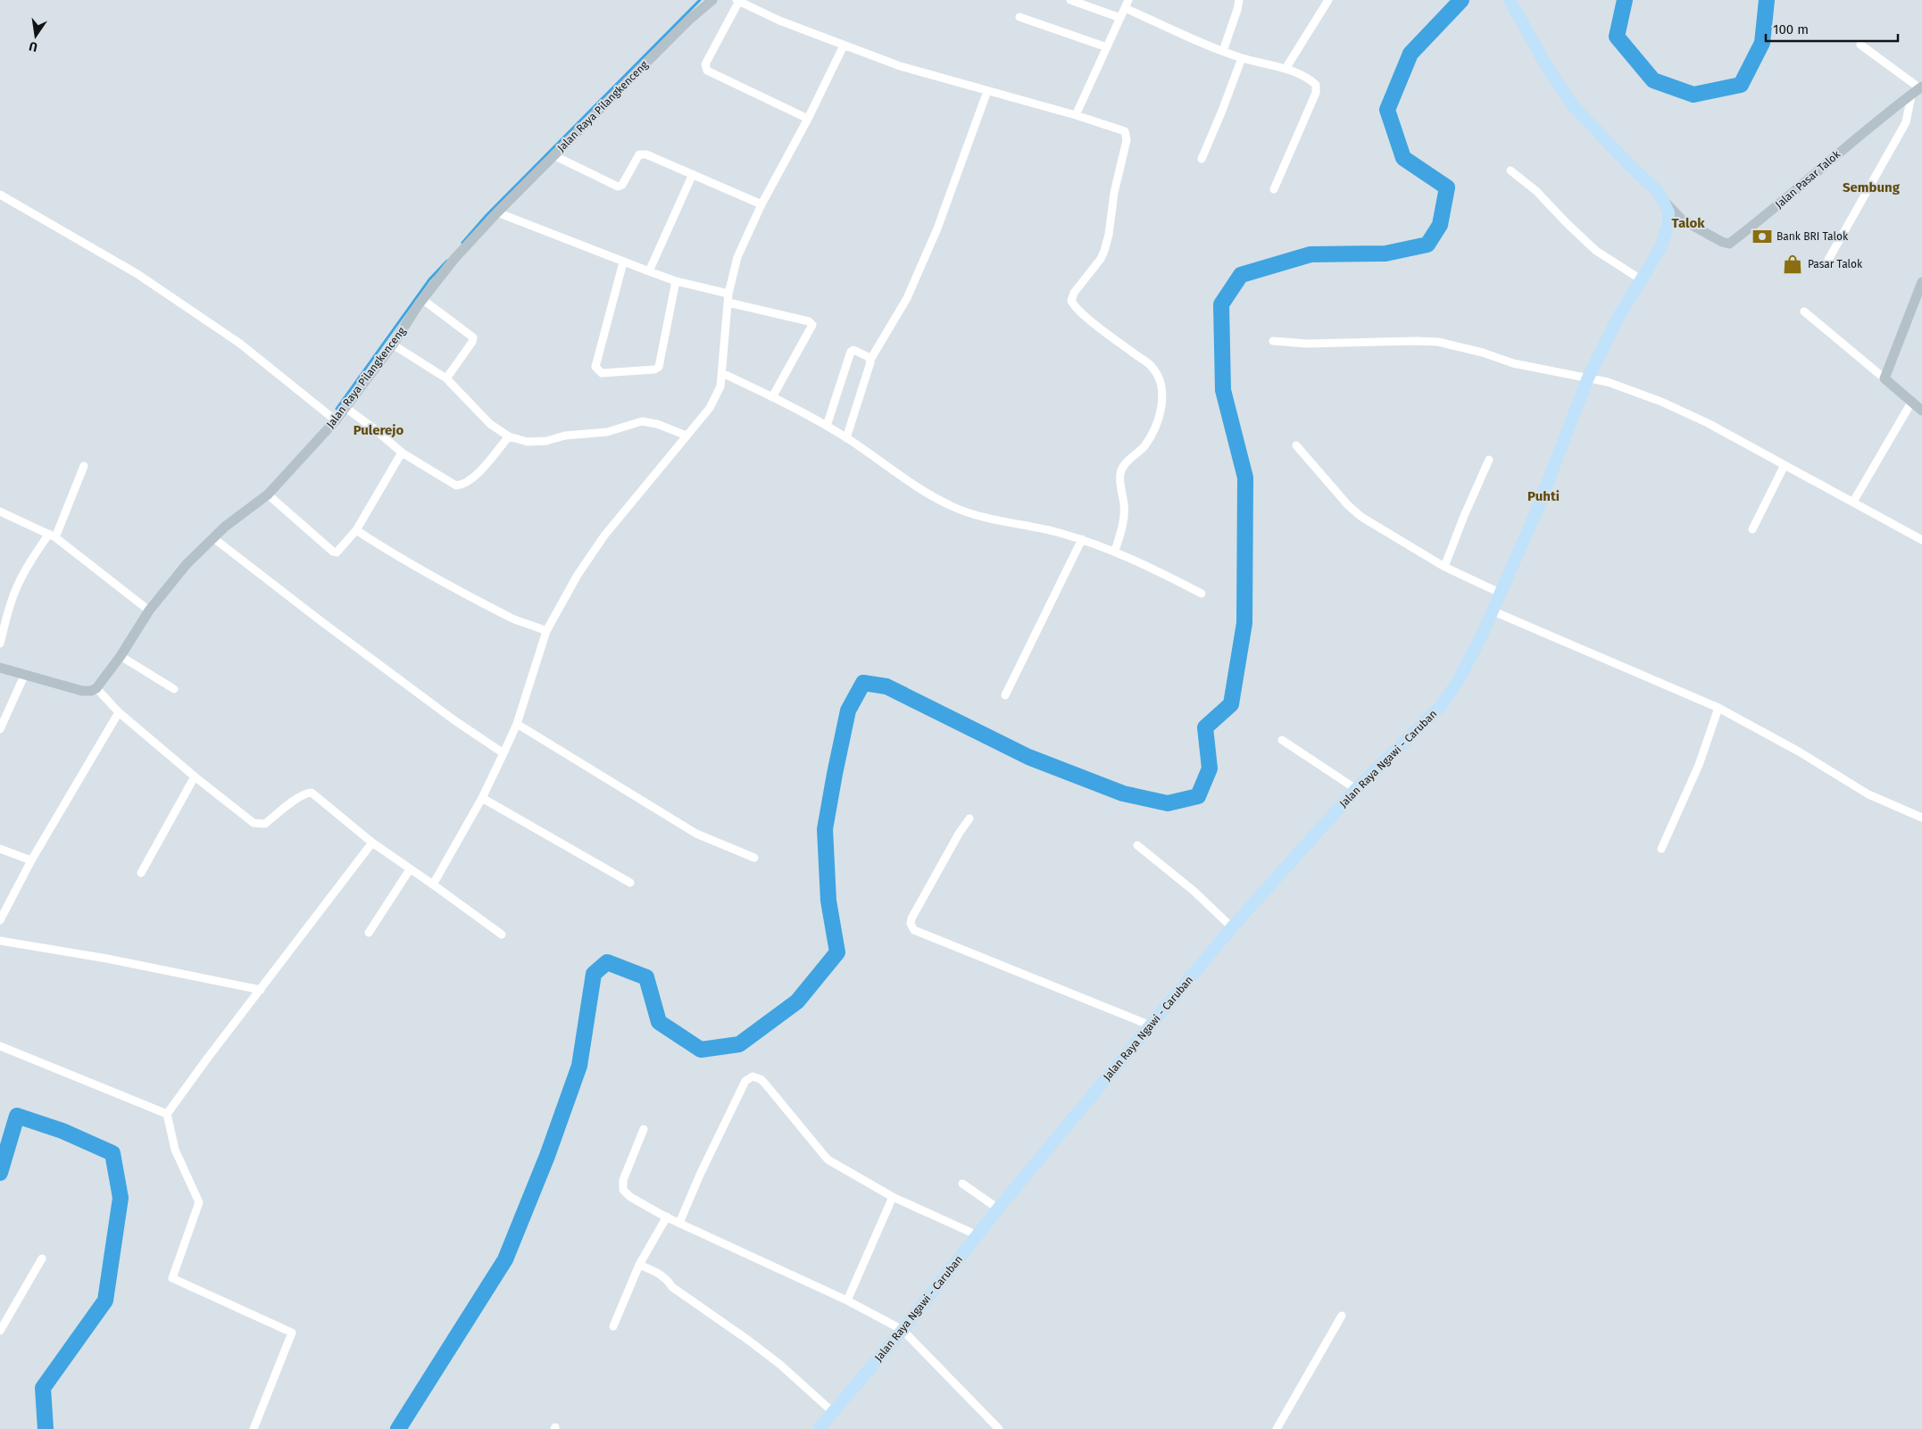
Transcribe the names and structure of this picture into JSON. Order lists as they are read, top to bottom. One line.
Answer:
{"streets":{"highway":["Jalan Raya Ngawi - Caruban"],"main road":["Jalan Raya Pilangkenceng","Jalan Pasar Talok"]},"districts":["Sembung","Talok","Pulerejo","Puhti"],"places":{"bank":["Bank BRI Talok"],"shop":["Pasar Talok"]},"scale_bar":"100 m","north":"bottom"}
